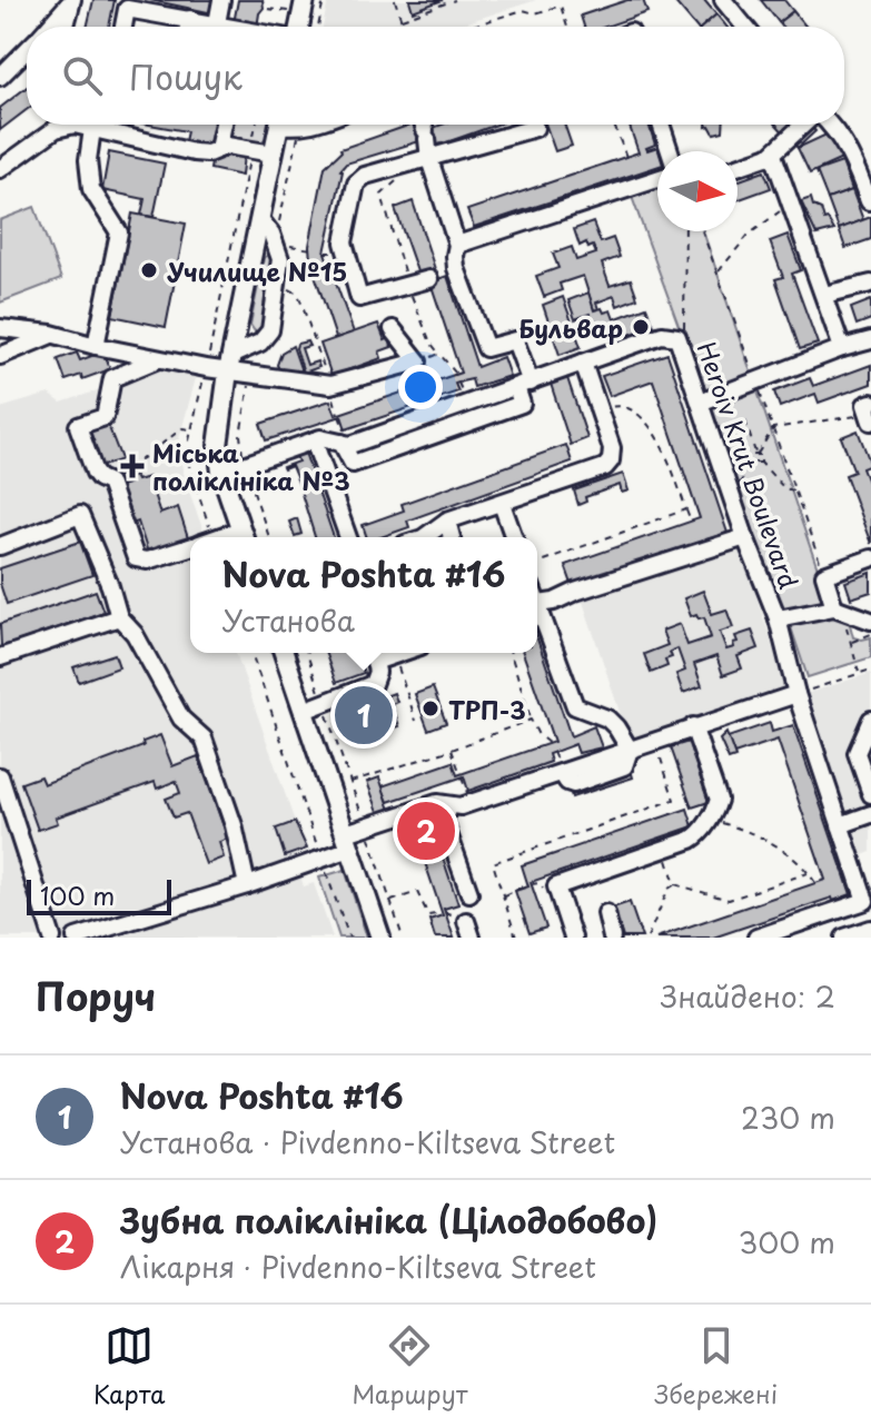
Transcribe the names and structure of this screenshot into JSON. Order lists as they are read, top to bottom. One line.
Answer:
{"streets":{"street":["Heroiv Krut Boulevard"]},"places":{"other":["Училище №15","Бульвар","ТРП-3"],"health":["Міська поліклініка №3"]},"scale_bar":"100 m","north":"right","page":{"search":"Пошук","popup":["Nova Poshta #16","Установа"],"pins":["1","2"],"scale":"100 m","heading":["Поруч","Знайдено: 2"],"list":[{"mark":"1","name":"Nova Poshta #16","note":"Установа · Pivdenno-Kiltseva Street","value":"230 m"},{"mark":"2","name":"Зубна поліклініка (Цілодобово)","note":"Лікарня · Pivdenno-Kiltseva Street","value":"300 m"}],"nav":["Карта","Маршрут","Збережені"]}}
